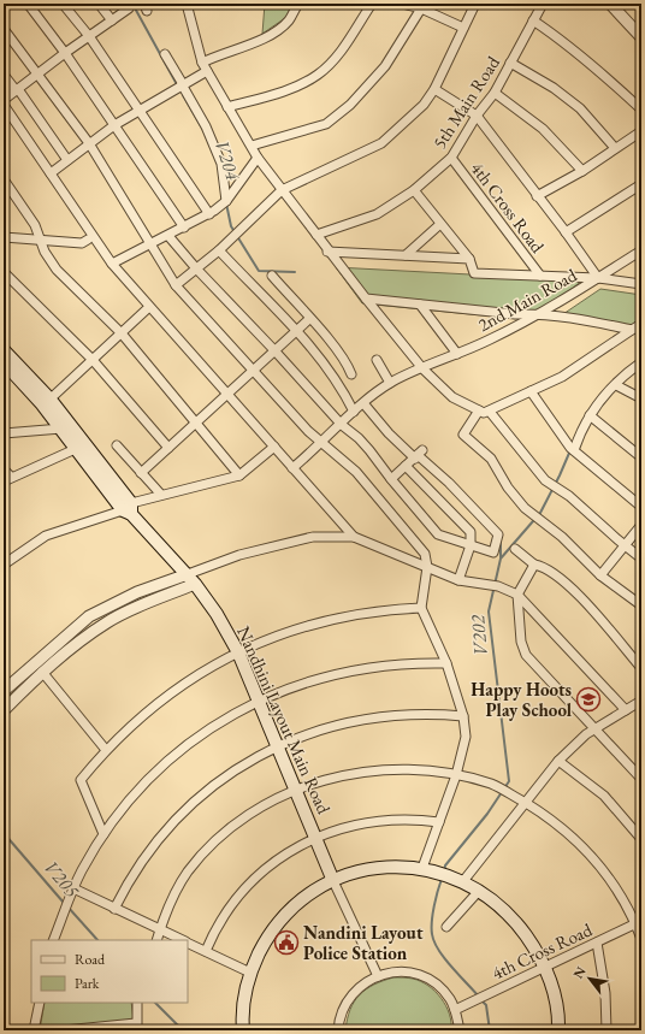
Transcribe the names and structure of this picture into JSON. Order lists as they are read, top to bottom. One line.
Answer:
{"streets":{"main road":["Nandhini Layout Main Road"],"street":["5th Main Road","4th Cross Road","2nd Main Road"]},"crossings":[["5th Main Road","4th Cross Road"]],"water":["V204","V202","V205"],"places":{"school or university":["Happy Hoots Play School"],"public building":["Nandini Layout Police Station"]},"legend":["Road","Park"],"north":"top left"}
